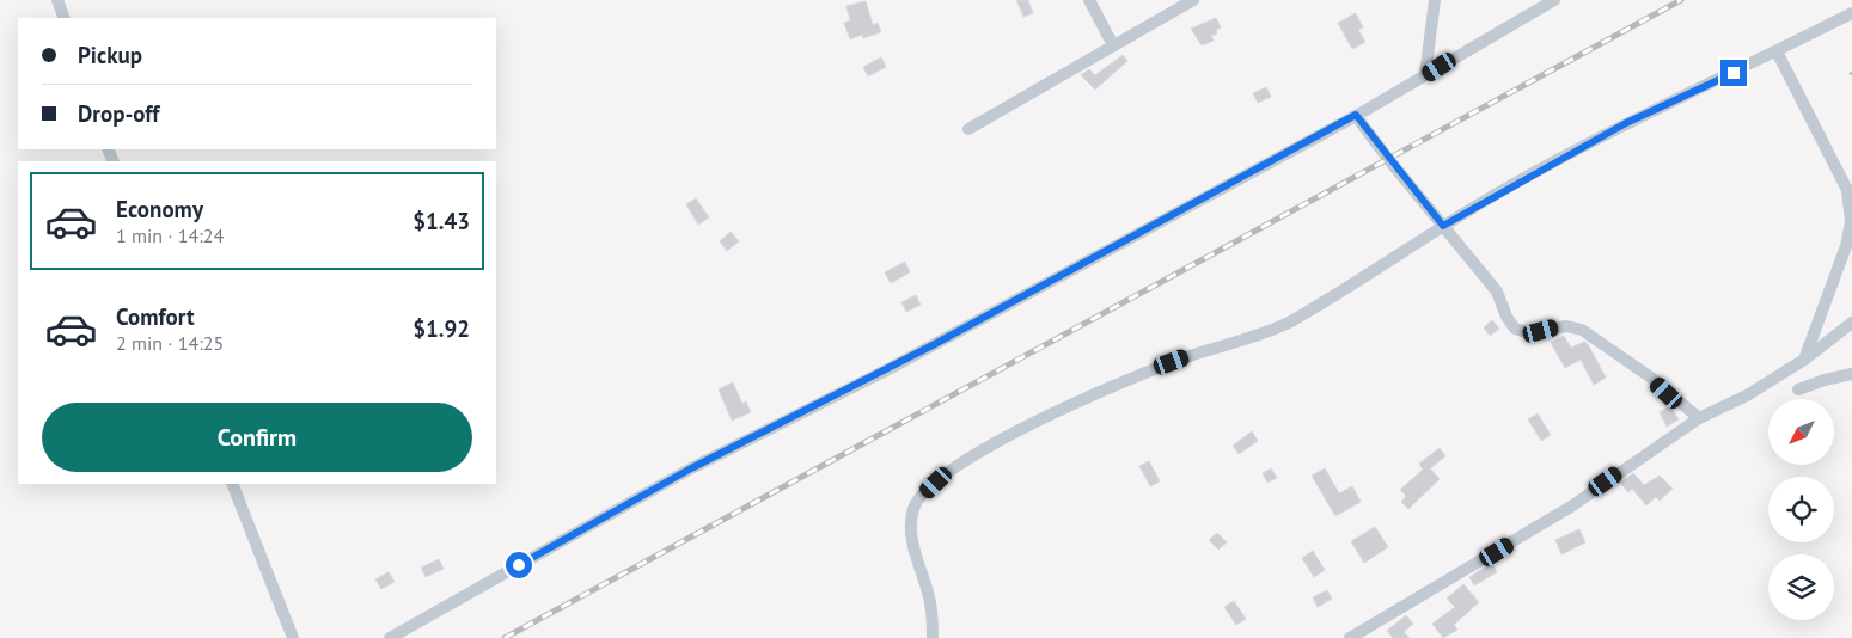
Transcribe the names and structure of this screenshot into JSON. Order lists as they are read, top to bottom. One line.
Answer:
{"north":"bottom left","page":{"banner":["Pickup","Drop-off"],"list":[{"name":"Economy","note":"1 min · 14:24","value":"$1.43"},{"name":"Comfort","note":"2 min · 14:25","value":"$1.92"}],"buttons":"Confirm"}}
